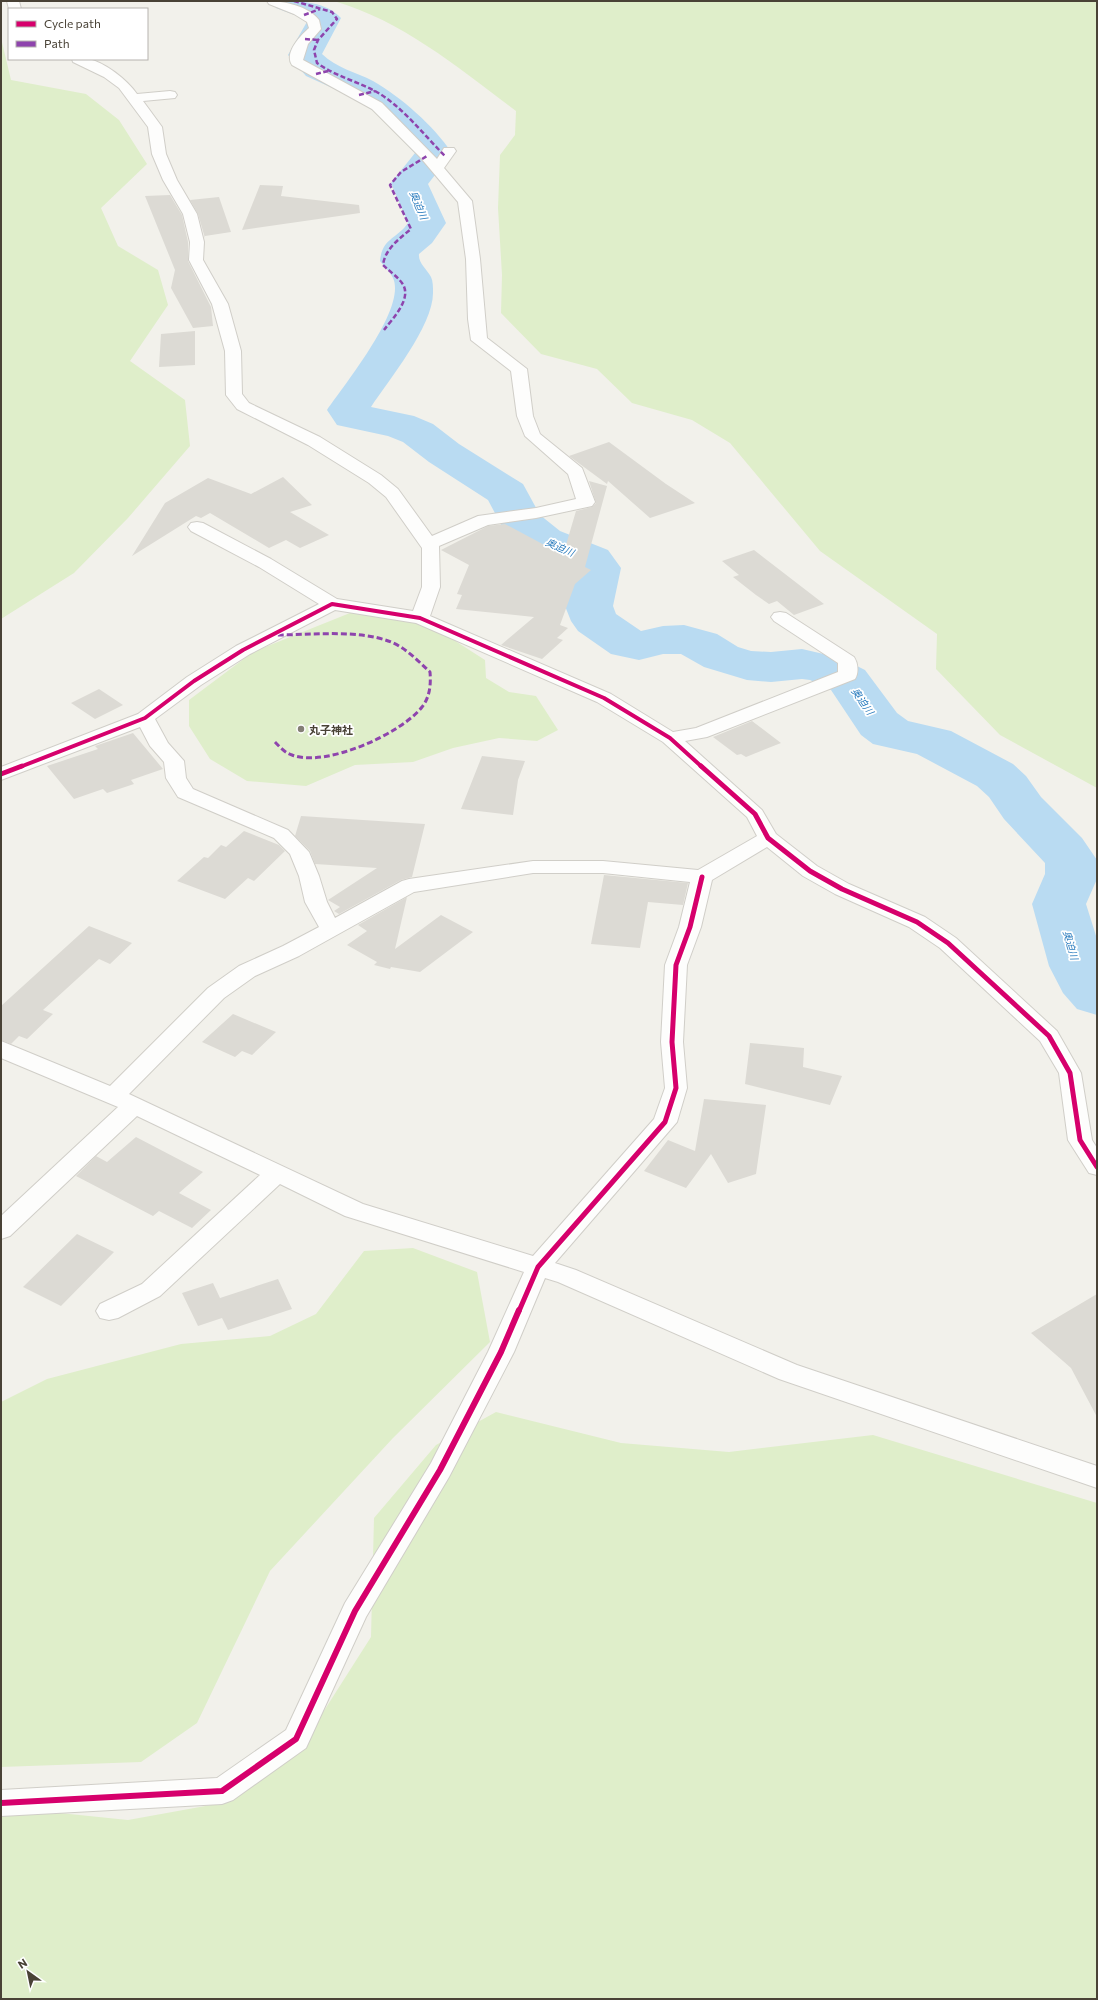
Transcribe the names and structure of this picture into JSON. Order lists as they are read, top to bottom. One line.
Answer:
{"water":["奥迫川"],"places":["丸子神社"],"legend":["Cycle path","Path"],"north":"top left"}
